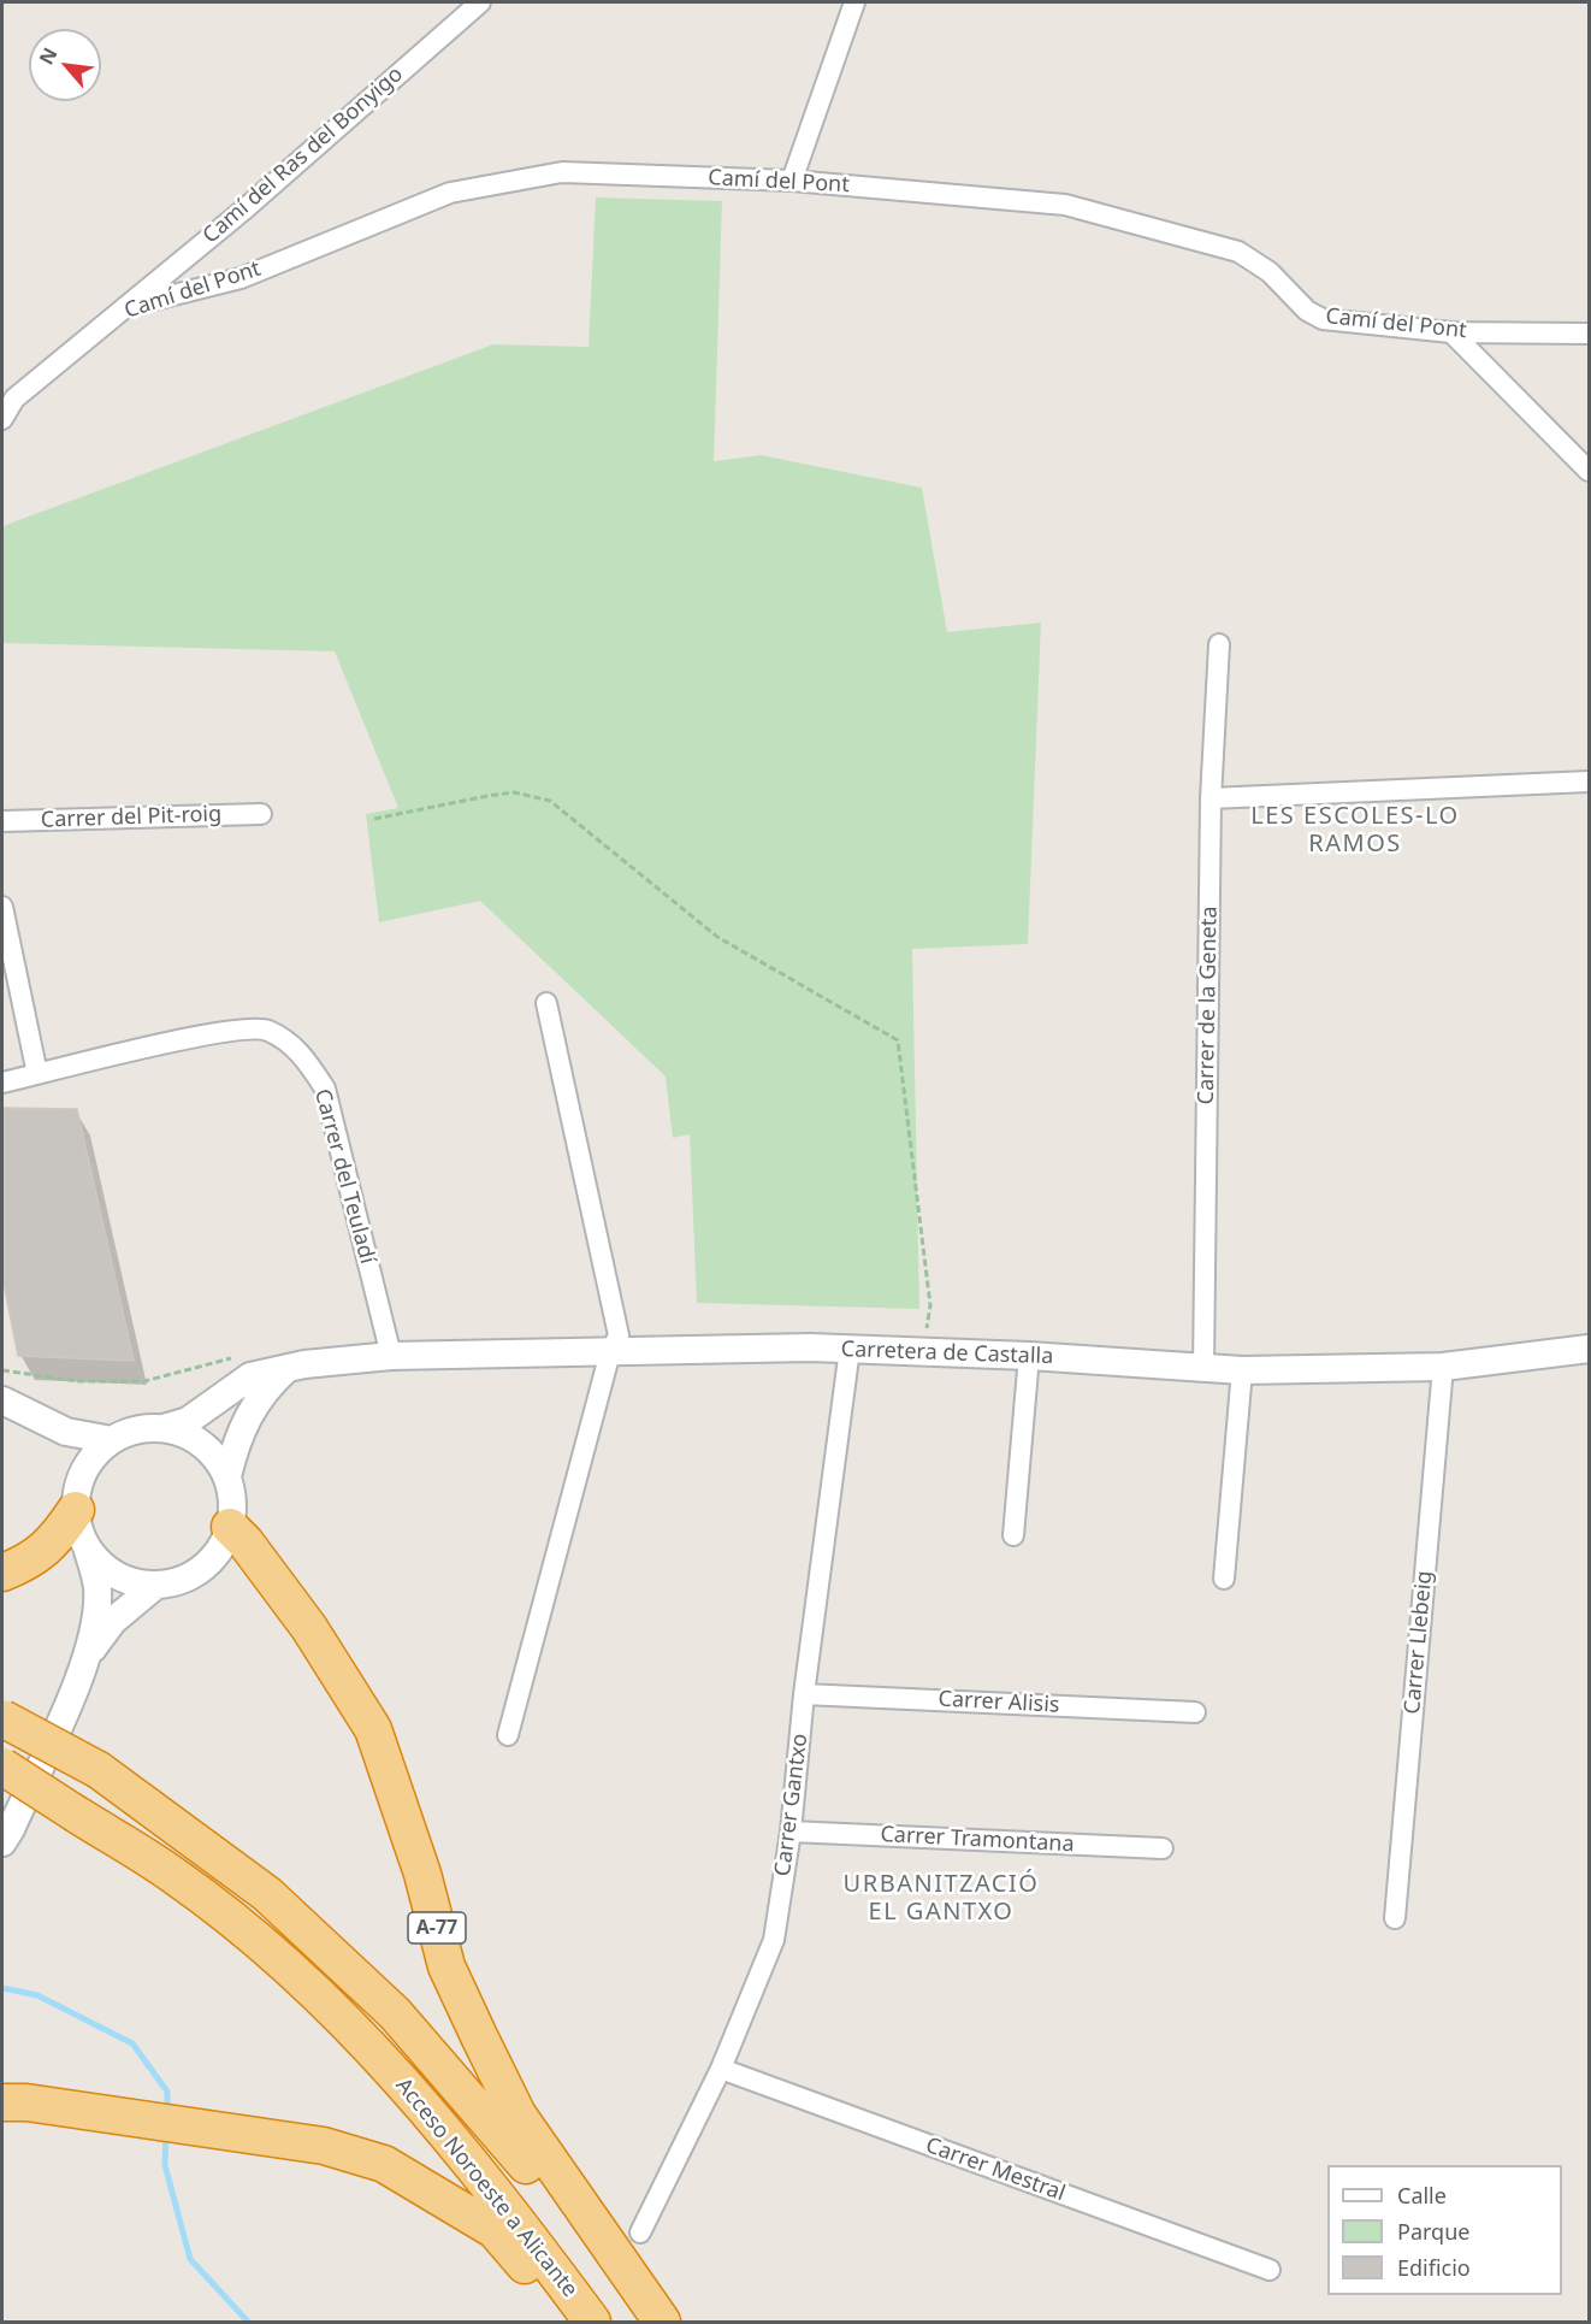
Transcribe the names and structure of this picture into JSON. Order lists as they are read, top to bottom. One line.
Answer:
{"streets":{"highway":["A-77","Acceso Noroeste a Alicante"],"main road":["Carretera de Castalla"],"street":["Camí del Ras del Bonyigo","Camí del Pont","Carrer del Pit-roig","Carrer de la Geneta","Carrer del Teuladí","Carrer Llebeig","Carrer Alisis","Carrer Gantxo","Carrer Tramontana","Carrer Mestral"]},"crossings":[["Camí del Ras del Bonyigo","Camí del Pont"],["Carrer de la Geneta","Carretera de Castalla"],["Carrer del Teuladí","Carretera de Castalla"],["Carretera de Castalla","Carrer Llebeig"],["Carretera de Castalla","Carrer Gantxo"],["Carretera de Castalla","A-77"],["Carrer Alisis","Carrer Gantxo"],["Carrer Gantxo","Carrer Tramontana"],["Carrer Gantxo","Carrer Mestral"]],"districts":["LES ESCOLES-LO RAMOS","URBANITZACIÓ EL GANTXO"],"legend":["Calle","Parque","Edificio"],"north":"top left"}
